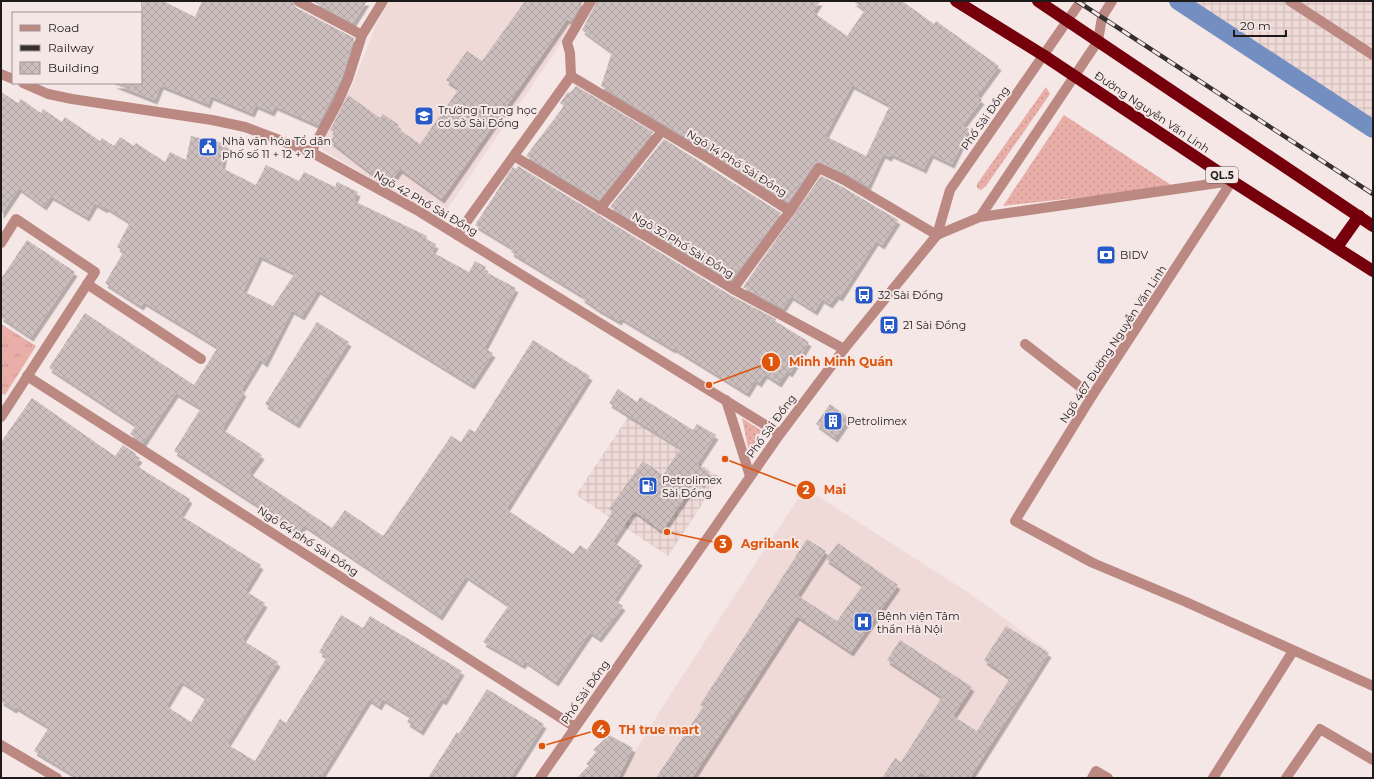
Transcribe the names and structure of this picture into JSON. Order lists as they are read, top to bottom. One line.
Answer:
{"streets":{"highway":["Đường Nguyễn Văn Linh","QL.5"],"street":["Phố Sài Đồng","Ngõ 14 Phố Sài Đồng","Ngõ 42 Phố Sài Đồng","Ngõ 32 Phố Sài Đồng","Ngõ 467 Đường Nguyễn Văn Linh","Ngõ 64 phố Sài Đồng"]},"crossings":[["Đường Nguyễn Văn Linh","Phố Sài Đồng"],["Đường Nguyễn Văn Linh","Ngõ 467 Đường Nguyễn Văn Linh"],["Phố Sài Đồng","Ngõ 14 Phố Sài Đồng"],["Phố Sài Đồng","Ngõ 42 Phố Sài Đồng"],["Phố Sài Đồng","Ngõ 32 Phố Sài Đồng"],["Phố Sài Đồng","Ngõ 467 Đường Nguyễn Văn Linh"],["Phố Sài Đồng","Ngõ 64 phố Sài Đồng"],["Ngõ 14 Phố Sài Đồng","Ngõ 32 Phố Sài Đồng"]],"places":{"school or university":["Trường Trung học cơ sở Sài Đồng"],"public building":["Nhà văn hóa Tổ dân phố số 11 + 12 + 21"],"bank":["BIDV"],"bus stop":["32 Sài Đồng","21 Sài Đồng"],"other":["Minh Minh Quán","Mai","Agribank","TH true mart"],"building":["Petrolimex"],"fuel station":["Petrolimex Sài Đồng"],"hospital":["Bệnh viện Tâm thần Hà Nội"]},"legend":["Road","Railway","Building"],"scale_bar":"20 m"}
